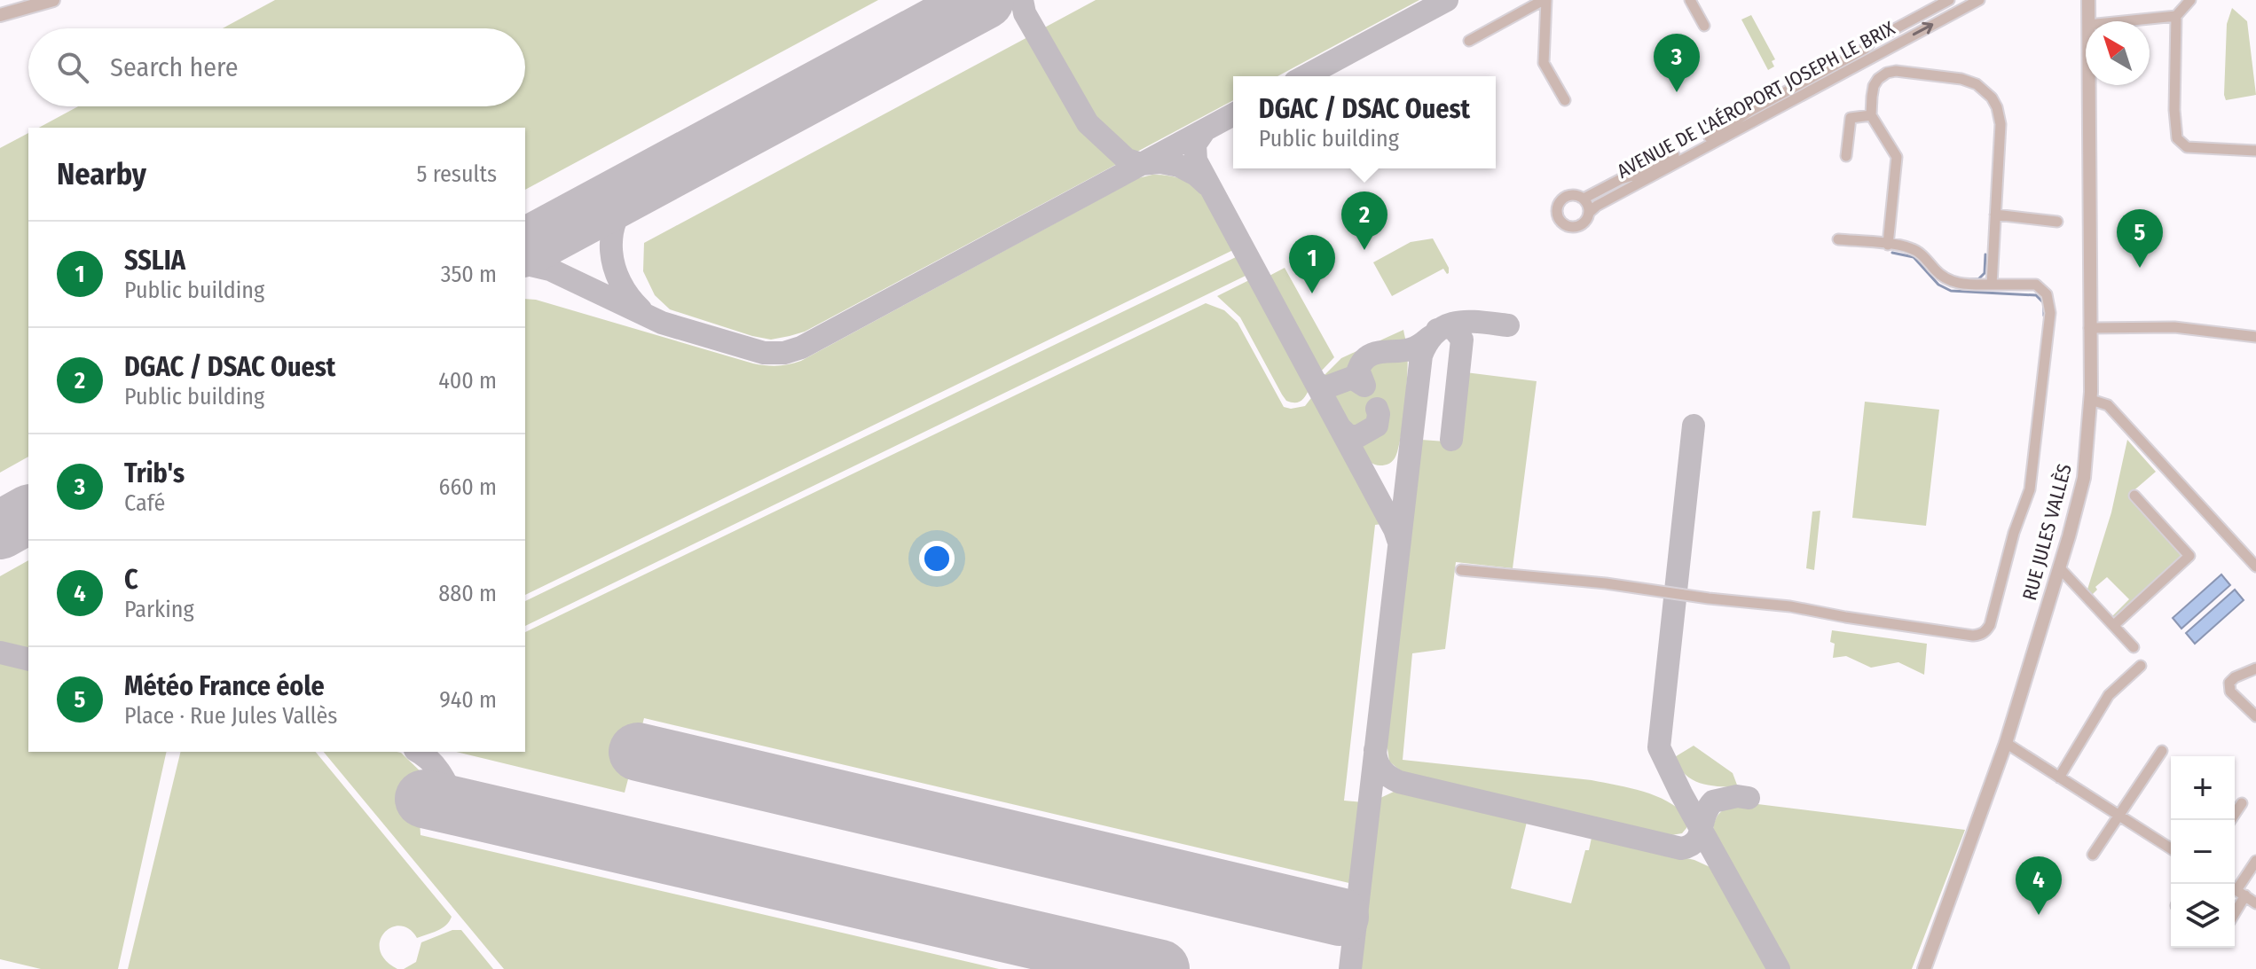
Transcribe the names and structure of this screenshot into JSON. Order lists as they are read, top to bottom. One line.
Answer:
{"streets":{"street":["AVENUE DE L'AÉROPORT JOSEPH LE BRIX","RUE JULES VALLÈS"]},"north":"top left","page":{"search":"Search here","pins":["3","2","5","1","4"],"popup":["DGAC / DSAC Ouest","Public building"],"heading":["Nearby","5 results"],"list":[{"mark":"1","name":"SSLIA","note":"Public building","value":"350 m"},{"mark":"2","name":"DGAC / DSAC Ouest","note":"Public building","value":"400 m"},{"mark":"3","name":"Trib's","note":"Café","value":"660 m"},{"mark":"4","name":"C","note":"Parking","value":"880 m"},{"mark":"5","name":"Météo France éole","note":"Place · Rue Jules Vallès","value":"940 m"}],"map_buttons":["+","−"]}}
